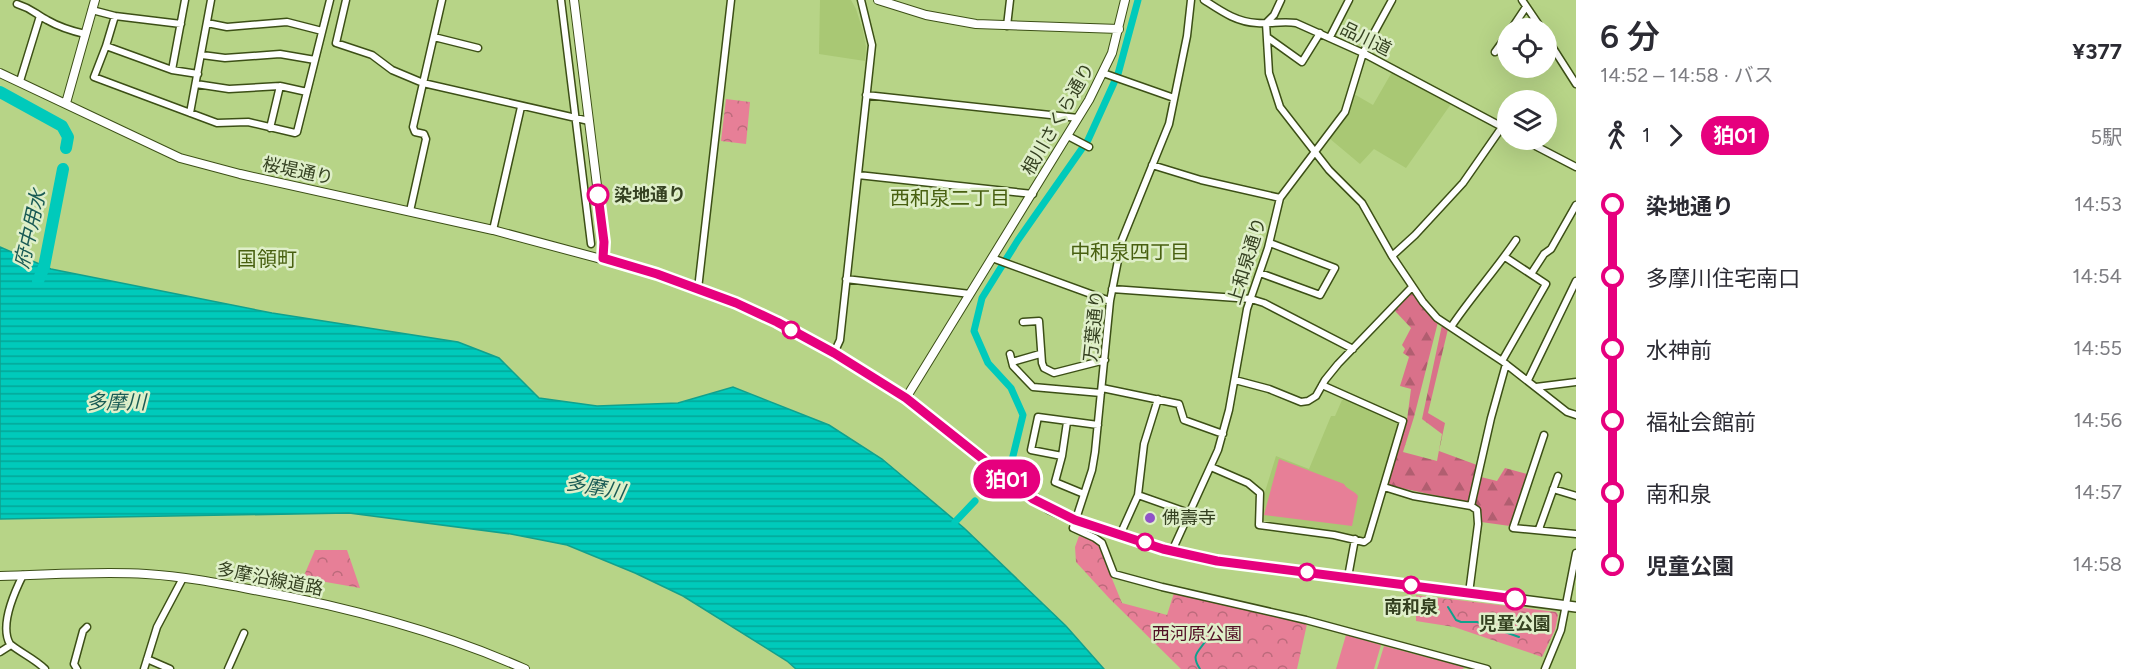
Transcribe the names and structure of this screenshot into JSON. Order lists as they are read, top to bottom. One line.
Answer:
{"streets":{"street":["品川道","根川さくら通り","桜堤通り","上和泉通り","万葉通り","多摩沿線道路"]},"crossings":[["品川道","上和泉通り"]],"districts":["西和泉二丁目","中和泉四丁目","国領町"],"water":["府中用水","多摩川"],"parks":["西河原公園"],"places":["染地通り","佛壽寺","南和泉","児童公園"],"lines":["bus line 狛01"],"page":{"on_map":"狛01","heading":["6 分","14:52 – 14:58 · バス","¥377"],"legs":["1","狛01","5駅"],"list":[{"name":"染地通り","value":"14:53"},{"name":"多摩川住宅南口","value":"14:54"},{"name":"水神前","value":"14:55"},{"name":"福祉会館前","value":"14:56"},{"name":"南和泉","value":"14:57"},{"name":"児童公園","value":"14:58"}]}}
